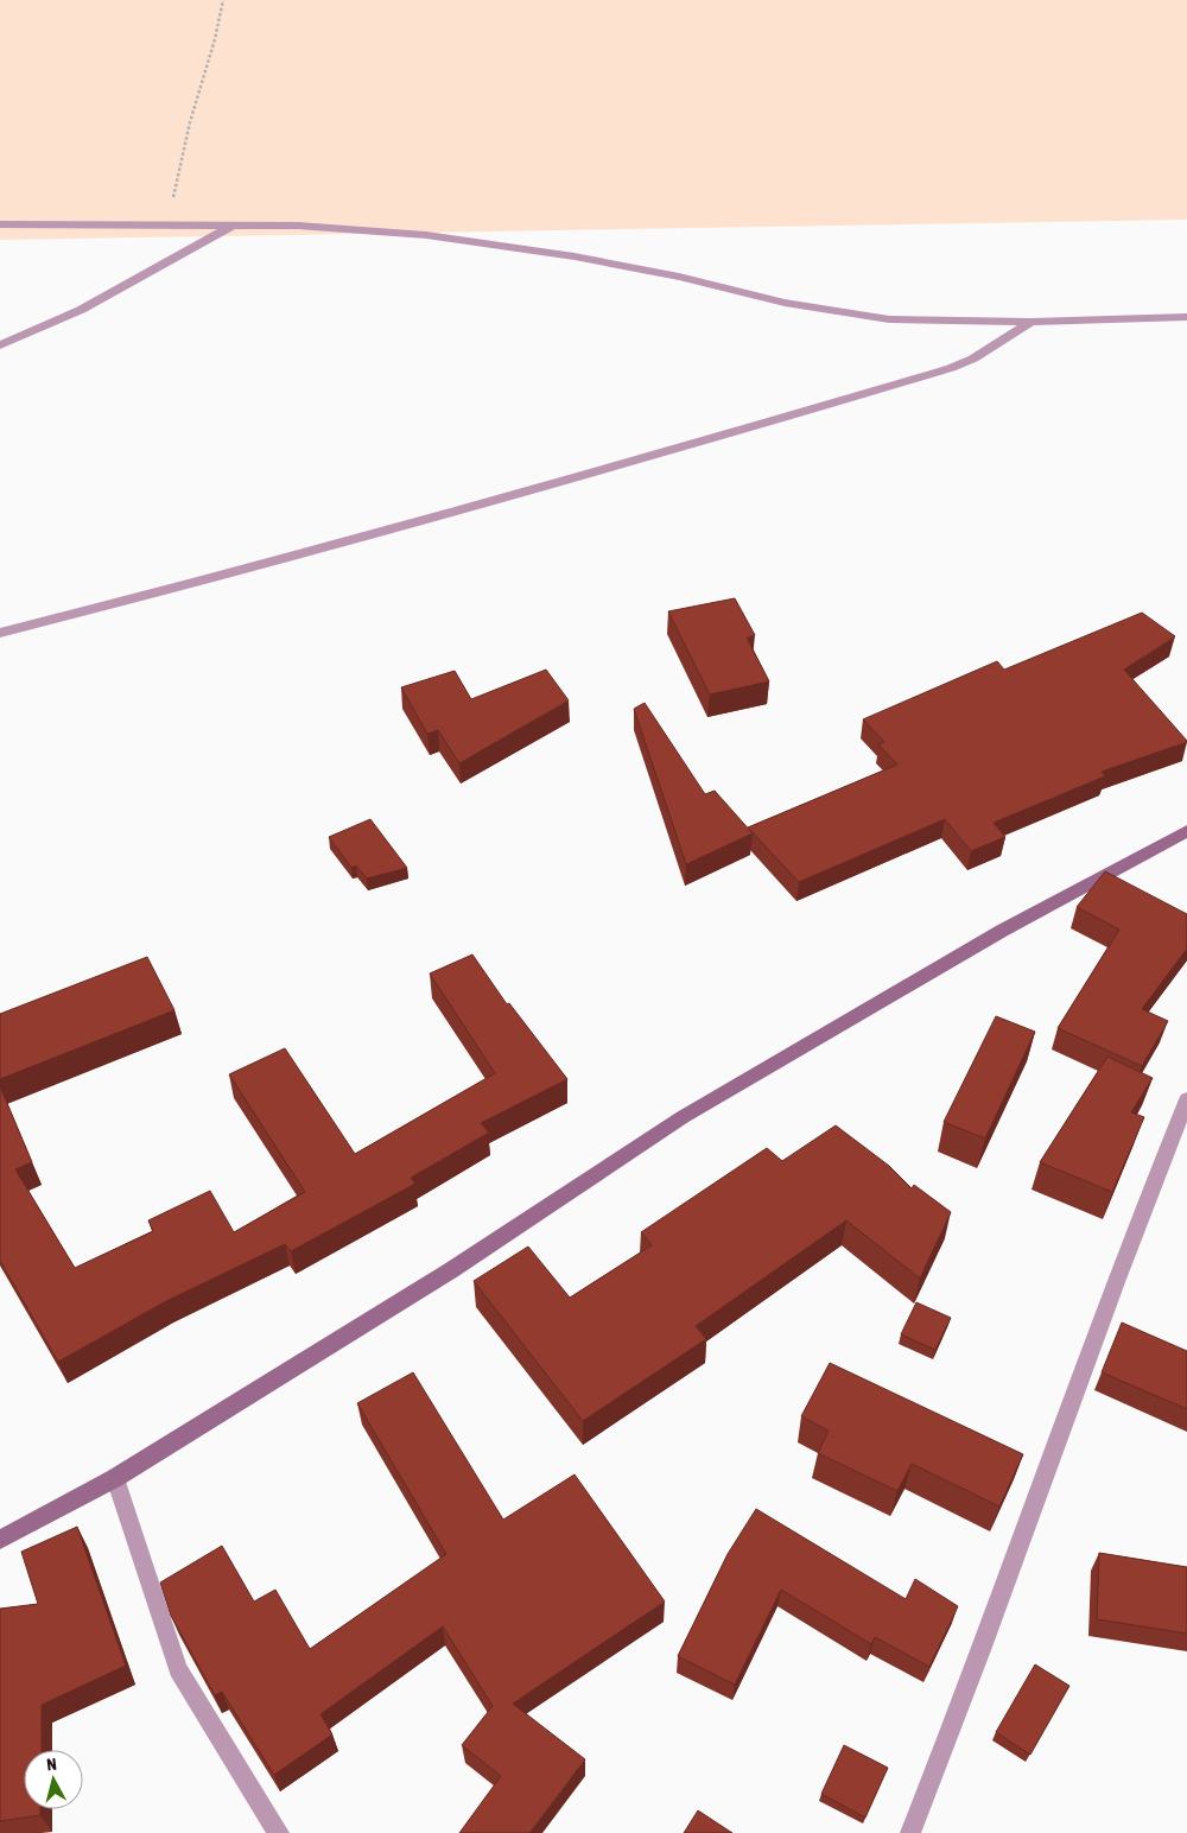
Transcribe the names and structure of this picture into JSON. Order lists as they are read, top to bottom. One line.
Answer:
{"north":"top"}
